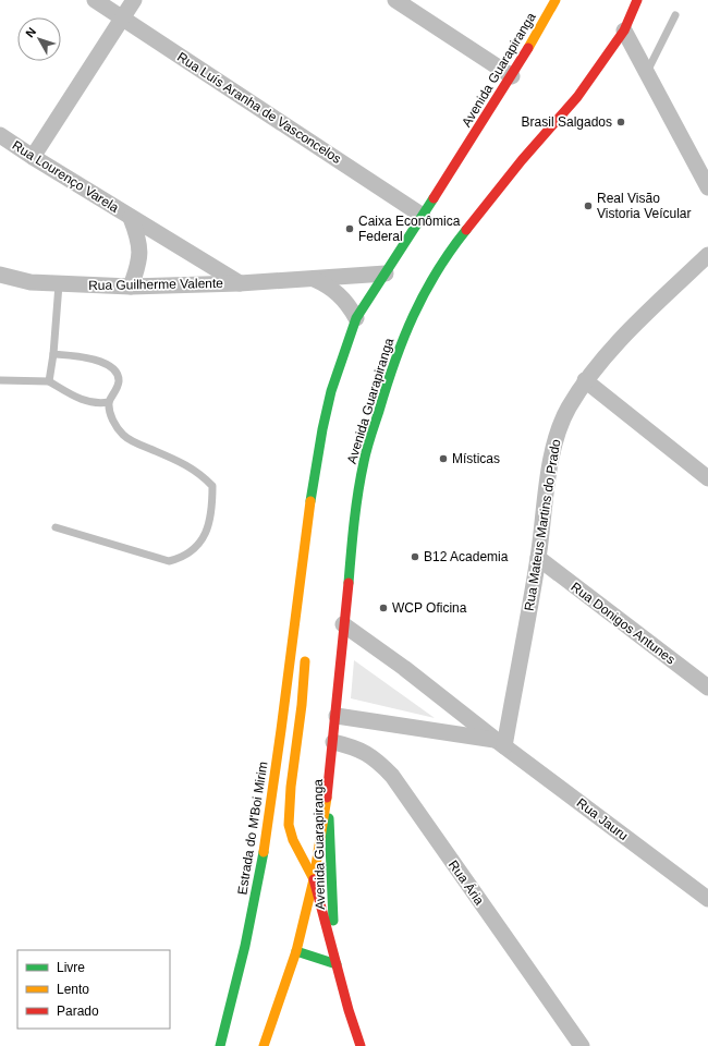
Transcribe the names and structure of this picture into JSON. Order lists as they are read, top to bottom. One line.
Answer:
{"streets":{"main road":["Avenida Guarapiranga","Estrada do M'Boi Mirim"],"street":["Rua Luís Aranha de Vasconcelos","Rua Lourenço Varela","Rua Guilherme Valente","Rua Mateus Martins do Prado","Rua Donigos Antunes","Rua Jauru","Rua Ária"]},"crossings":[["Avenida Guarapiranga","Rua Luís Aranha de Vasconcelos"],["Avenida Guarapiranga","Rua Guilherme Valente"],["Avenida Guarapiranga","Rua Jauru"],["Avenida Guarapiranga","Estrada do M'Boi Mirim"],["Avenida Guarapiranga","Rua Ária"],["Rua Lourenço Varela","Rua Guilherme Valente"],["Rua Mateus Martins do Prado","Rua Donigos Antunes"],["Rua Mateus Martins do Prado","Rua Jauru"]],"places":["Brasil Salgados","Real Visão Vistoria Veícular","Caixa Econômica Federal","Místicas","B12 Academia","WCP Oficina"],"legend":["Livre","Lento","Parado"],"north":"top left"}
